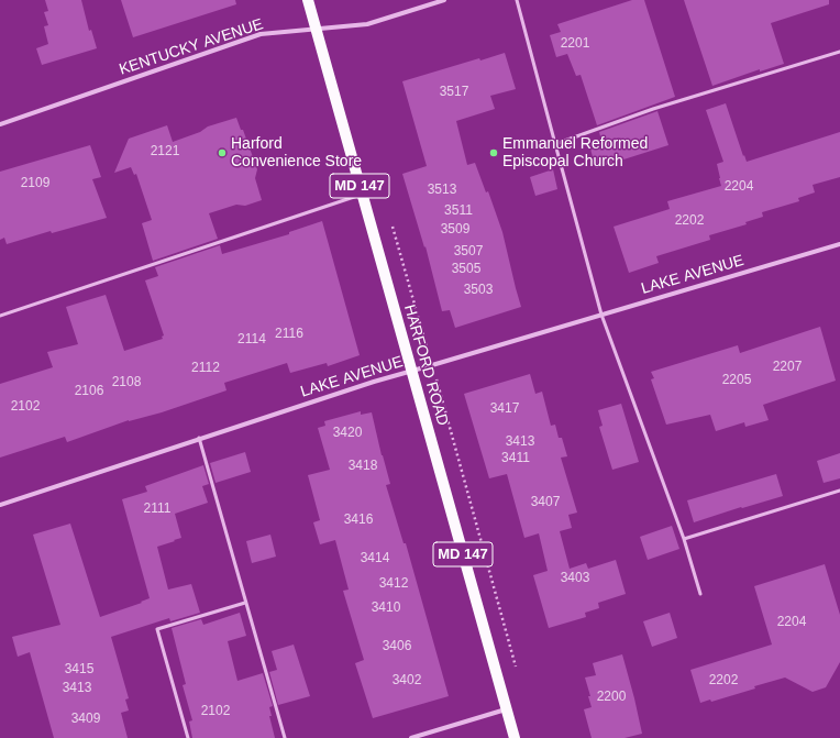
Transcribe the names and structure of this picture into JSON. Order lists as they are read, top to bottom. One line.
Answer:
{"streets":{"main road":["MD 147","HARFORD ROAD"],"street":["KENTUCKY AVENUE","LAKE AVENUE"]},"crossings":[["KENTUCKY AVENUE","HARFORD ROAD"],["LAKE AVENUE","HARFORD ROAD"]],"places":["Harford Convenience Store","Emmanuel Reformed Episcopal Church"],"house_numbers":["2201","3517","2121","2109","2204","3513","3511","2202","3509","3507","3505","3503","2116","2114","2207","2112","2205","2108","2106","2102","3417","3420","3413","3411","3418","3407","2111","3416","3414","3403","3412","3410","2204","3406","3415","3402","2202","3413","2200","2102","3409"]}
